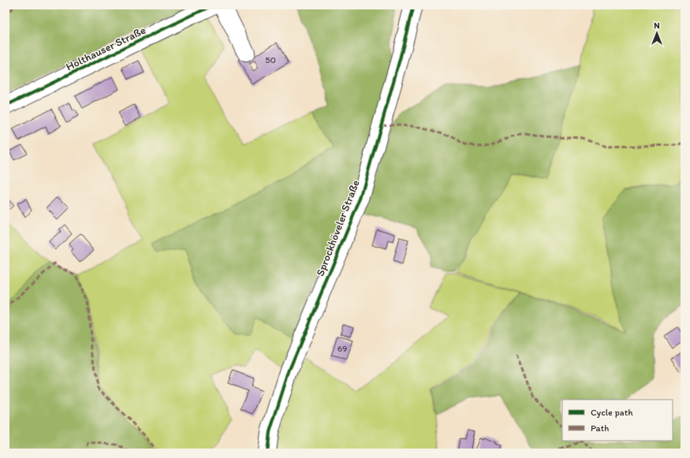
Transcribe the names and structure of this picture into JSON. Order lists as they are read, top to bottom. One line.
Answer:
{"streets":{"street":["Holthauser Straße","Sprockhöveler Straße"]},"house_numbers":["50","69"],"legend":["Cycle path","Path"],"north":"top"}
